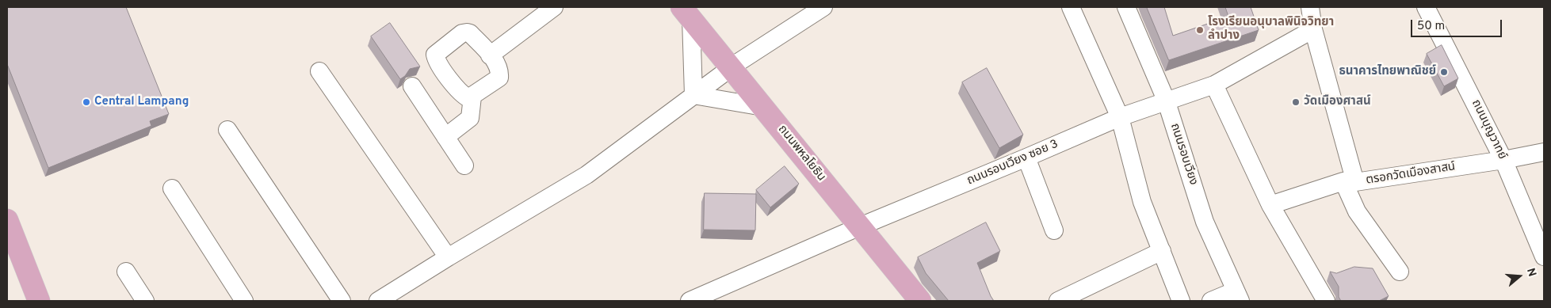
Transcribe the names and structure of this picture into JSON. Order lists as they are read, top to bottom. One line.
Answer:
{"streets":{"main road":["ถนนพหลโยธิน"],"street":["ถนนบุญวาทย์","ถนนรอบเวียง","ถนนรอบเวียง ซอย 3","ตรอกวัดเมืองสาสน์"]},"crossings":[["ถนนบุญวาทย์","ตรอกวัดเมืองสาสน์"],["ถนนพหลโยธิน","ถนนรอบเวียง ซอย 3"],["ถนนรอบเวียง","ถนนรอบเวียง ซอย 3"],["ถนนรอบเวียง ซอย 3","ตรอกวัดเมืองสาสน์"]],"places":["โรงเรียนอนุบาลพินิจวิทยา ลำปาง","ธนาคารไทยพาณิชย์","Central Lampang","วัดเมืองศาสน์"],"scale_bar":"50 m","north":"right"}
